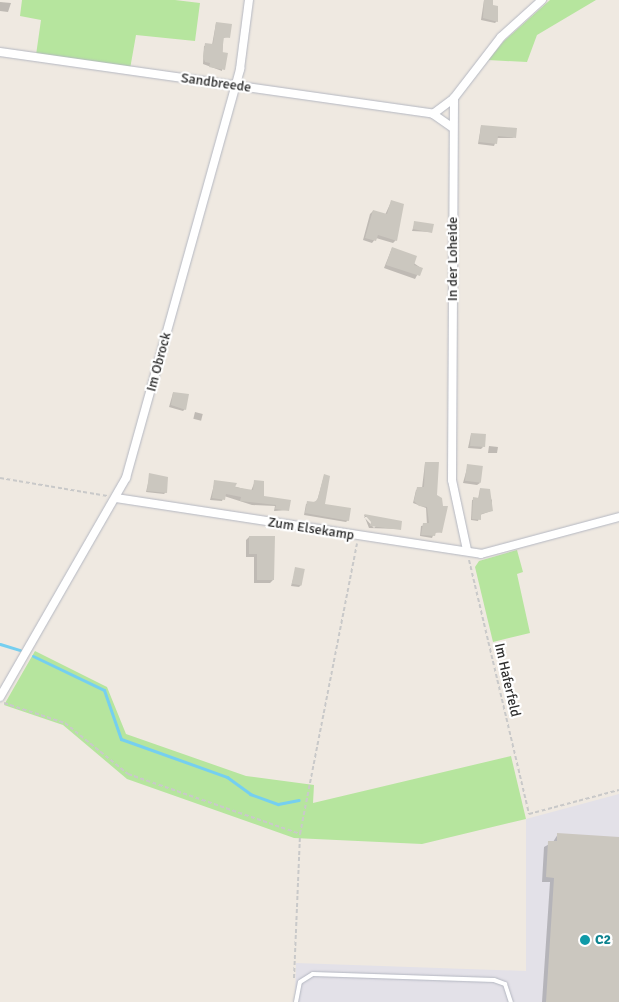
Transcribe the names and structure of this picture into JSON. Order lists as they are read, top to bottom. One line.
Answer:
{"streets":{"street":["Sandbreede","In der Loheide","Im Obrock","Zum Elsekamp"],"path":["Im Haferfeld"]},"crossings":[["Sandbreede","In der Loheide"],["Sandbreede","Im Obrock"],["In der Loheide","Zum Elsekamp"],["In der Loheide","Im Haferfeld"],["Im Obrock","Zum Elsekamp"],["Zum Elsekamp","Im Haferfeld"]],"places":["C2"]}
